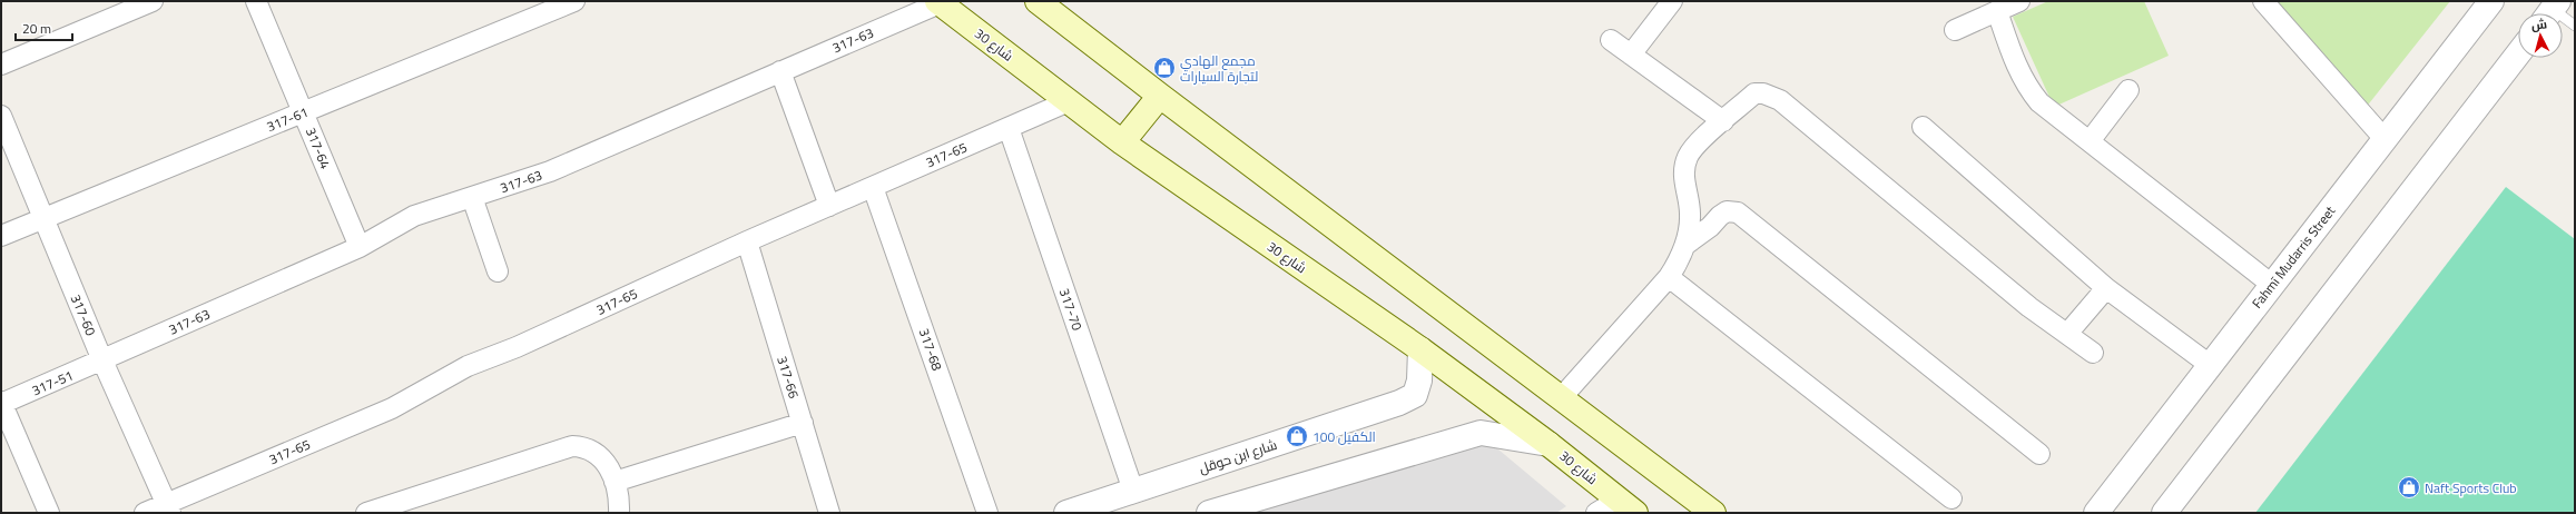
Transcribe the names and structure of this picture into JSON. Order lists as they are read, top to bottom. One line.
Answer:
{"streets":{"main road":["شارع 30"],"street":["317-63","317-61","317-64","317-65","Fahmī Mudarris Street","317-70","317-60","317-68","317-66","317-51","شارع ابن حوقل"]},"crossings":[["317-63","شارع 30"],["317-63","317-64"],["317-63","317-60"],["317-63","317-51"],["شارع 30","317-65"],["شارع 30","شارع ابن حوقل"],["317-61","317-64"],["317-61","317-60"],["317-65","317-70"],["317-65","317-60"],["317-65","317-68"],["317-65","317-66"],["317-70","شارع ابن حوقل"],["317-60","317-51"]],"places":{"shop":["مجمع الهادي لتجارة السيارات","الكفيل 100","Naft Sports Club"]},"scale_bar":"20 m","north":"top"}
